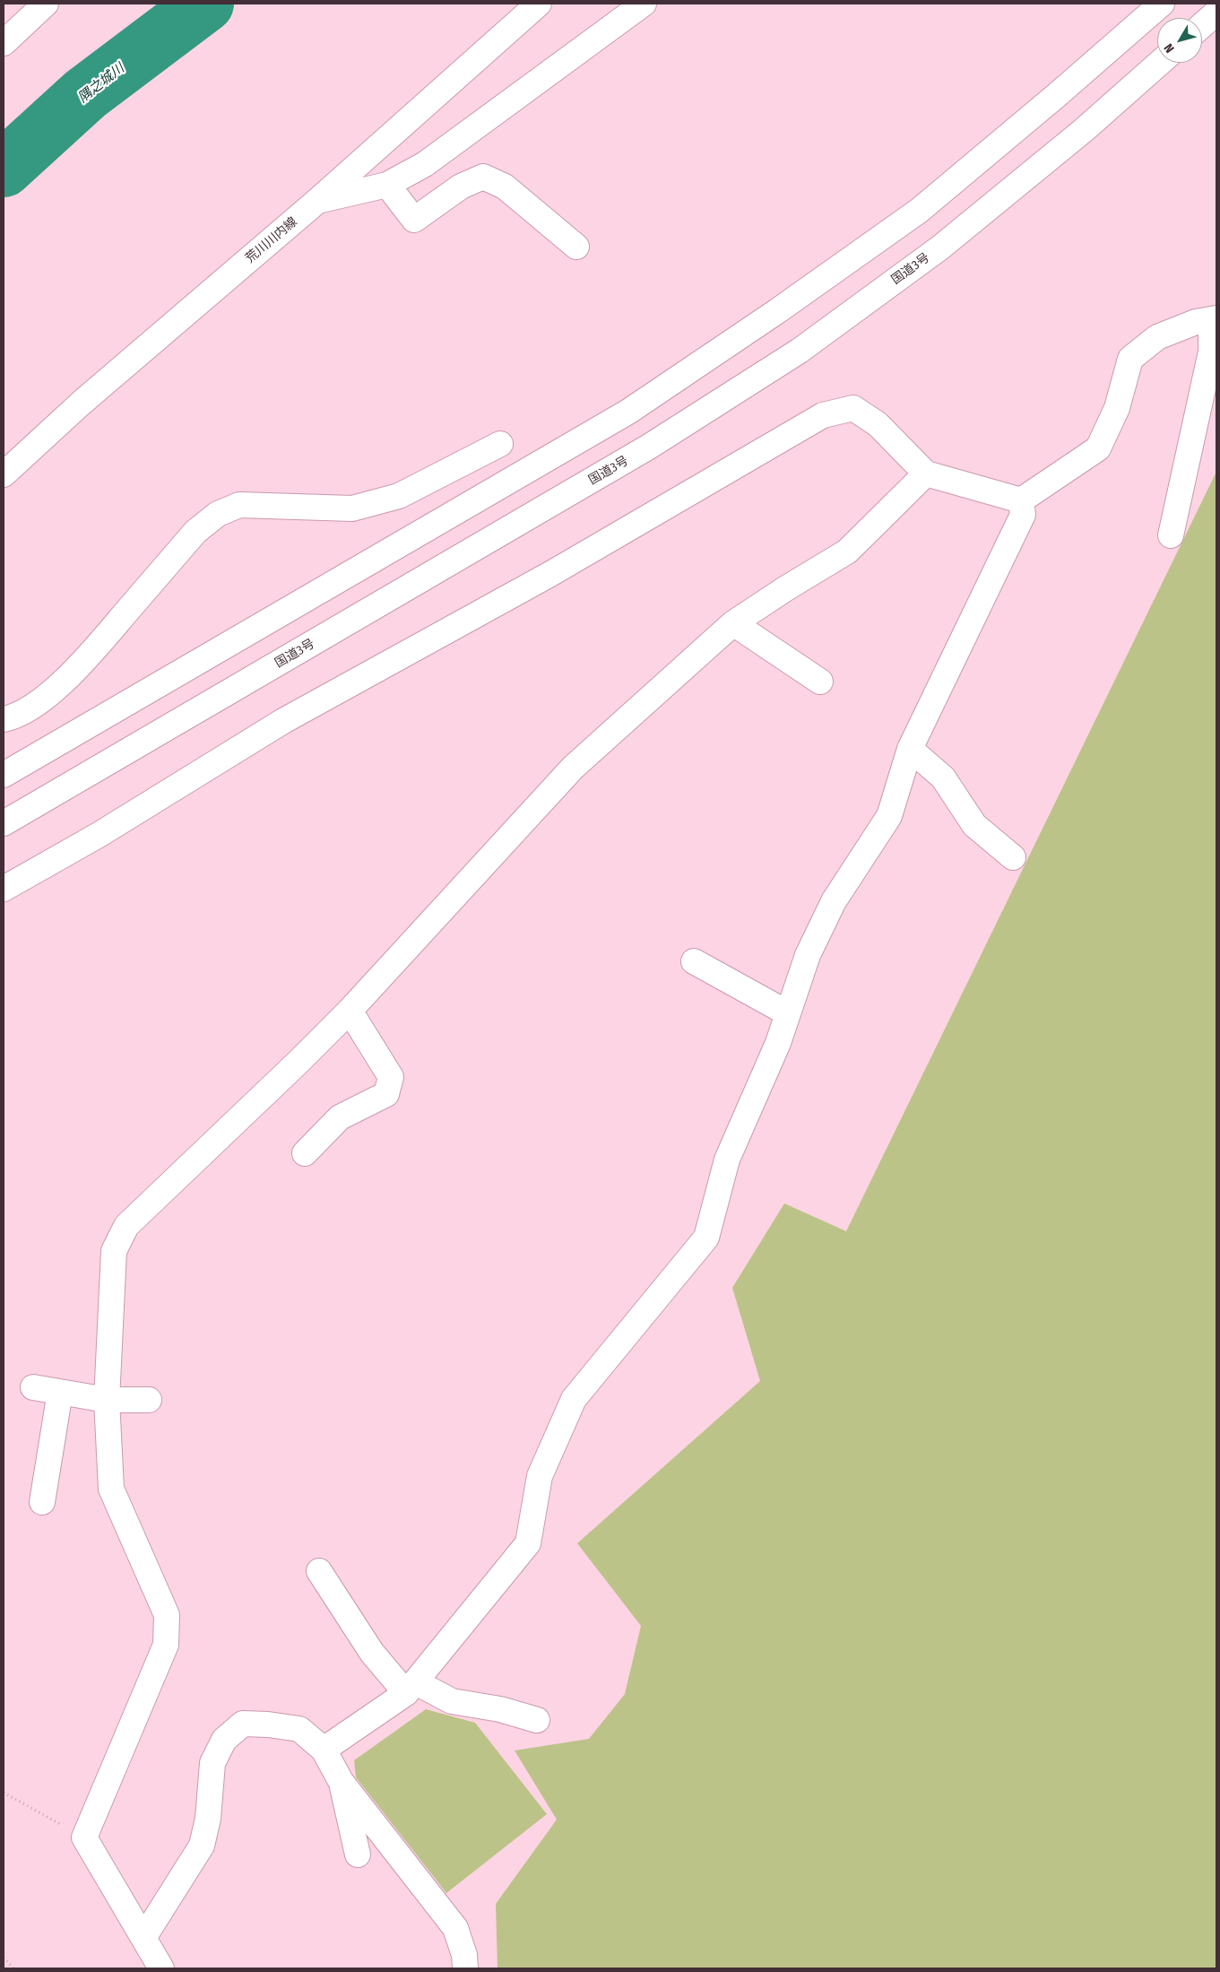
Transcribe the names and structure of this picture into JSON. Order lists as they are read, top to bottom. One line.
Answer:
{"streets":{"main road":["荒川川内線","国道3号"]},"water":["隅之城川"],"north":"bottom left"}
